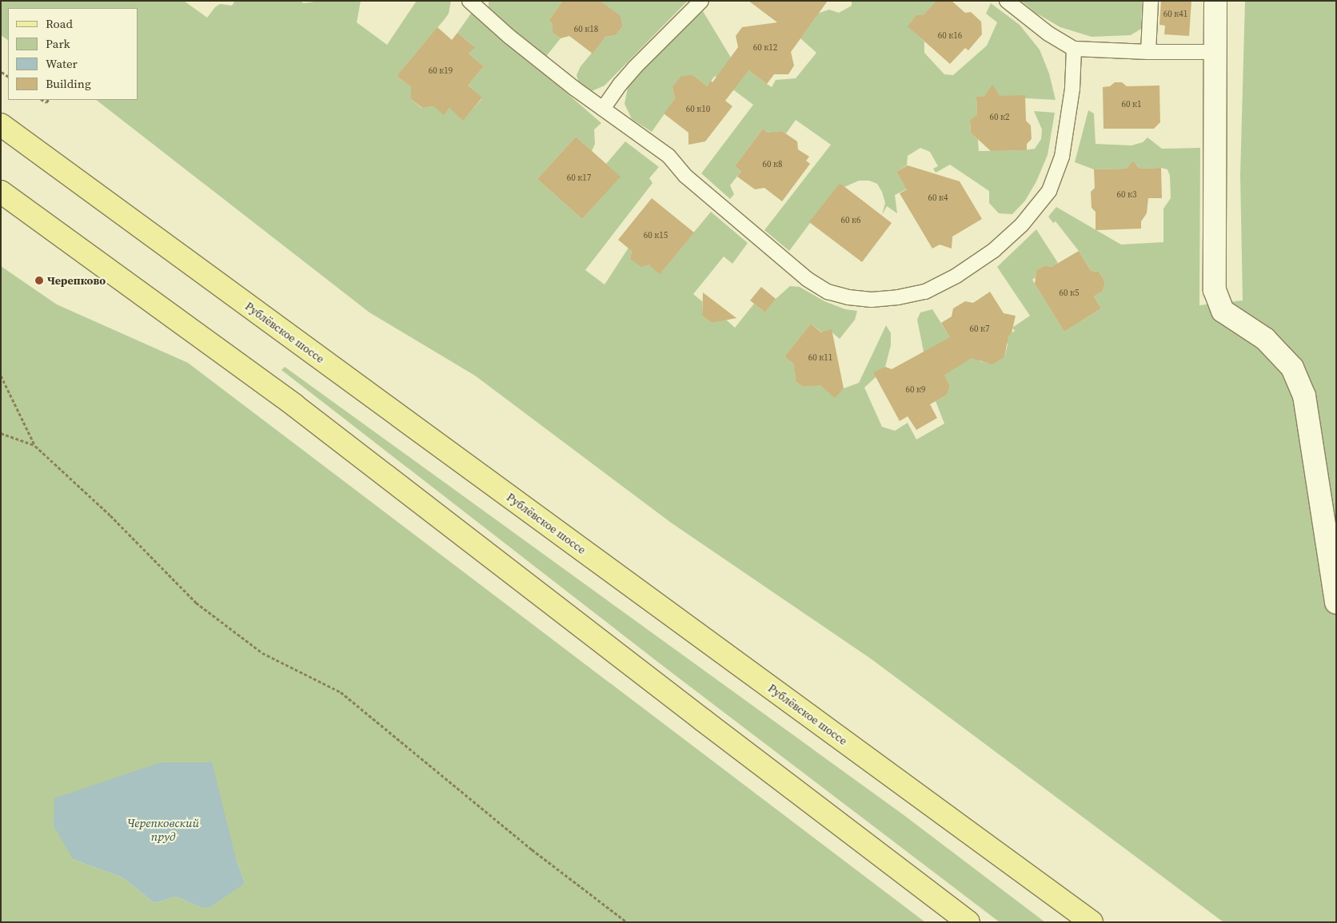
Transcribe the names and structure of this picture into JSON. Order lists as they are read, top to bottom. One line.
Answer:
{"streets":{"main road":["Рублёвское шоссе"]},"water":["Черепковский пруд"],"places":["Черепково"],"house_numbers":["60 к41","60 к18","60 к16","60 к12","60 к19","60 к1","60 к10","60 к2","60 к8","60 к17","60 к3","60 к4","60 к6","60 к15","60 к5","60 к7","60 к11","60 к9"],"legend":["Road","Park","Water","Building"]}
